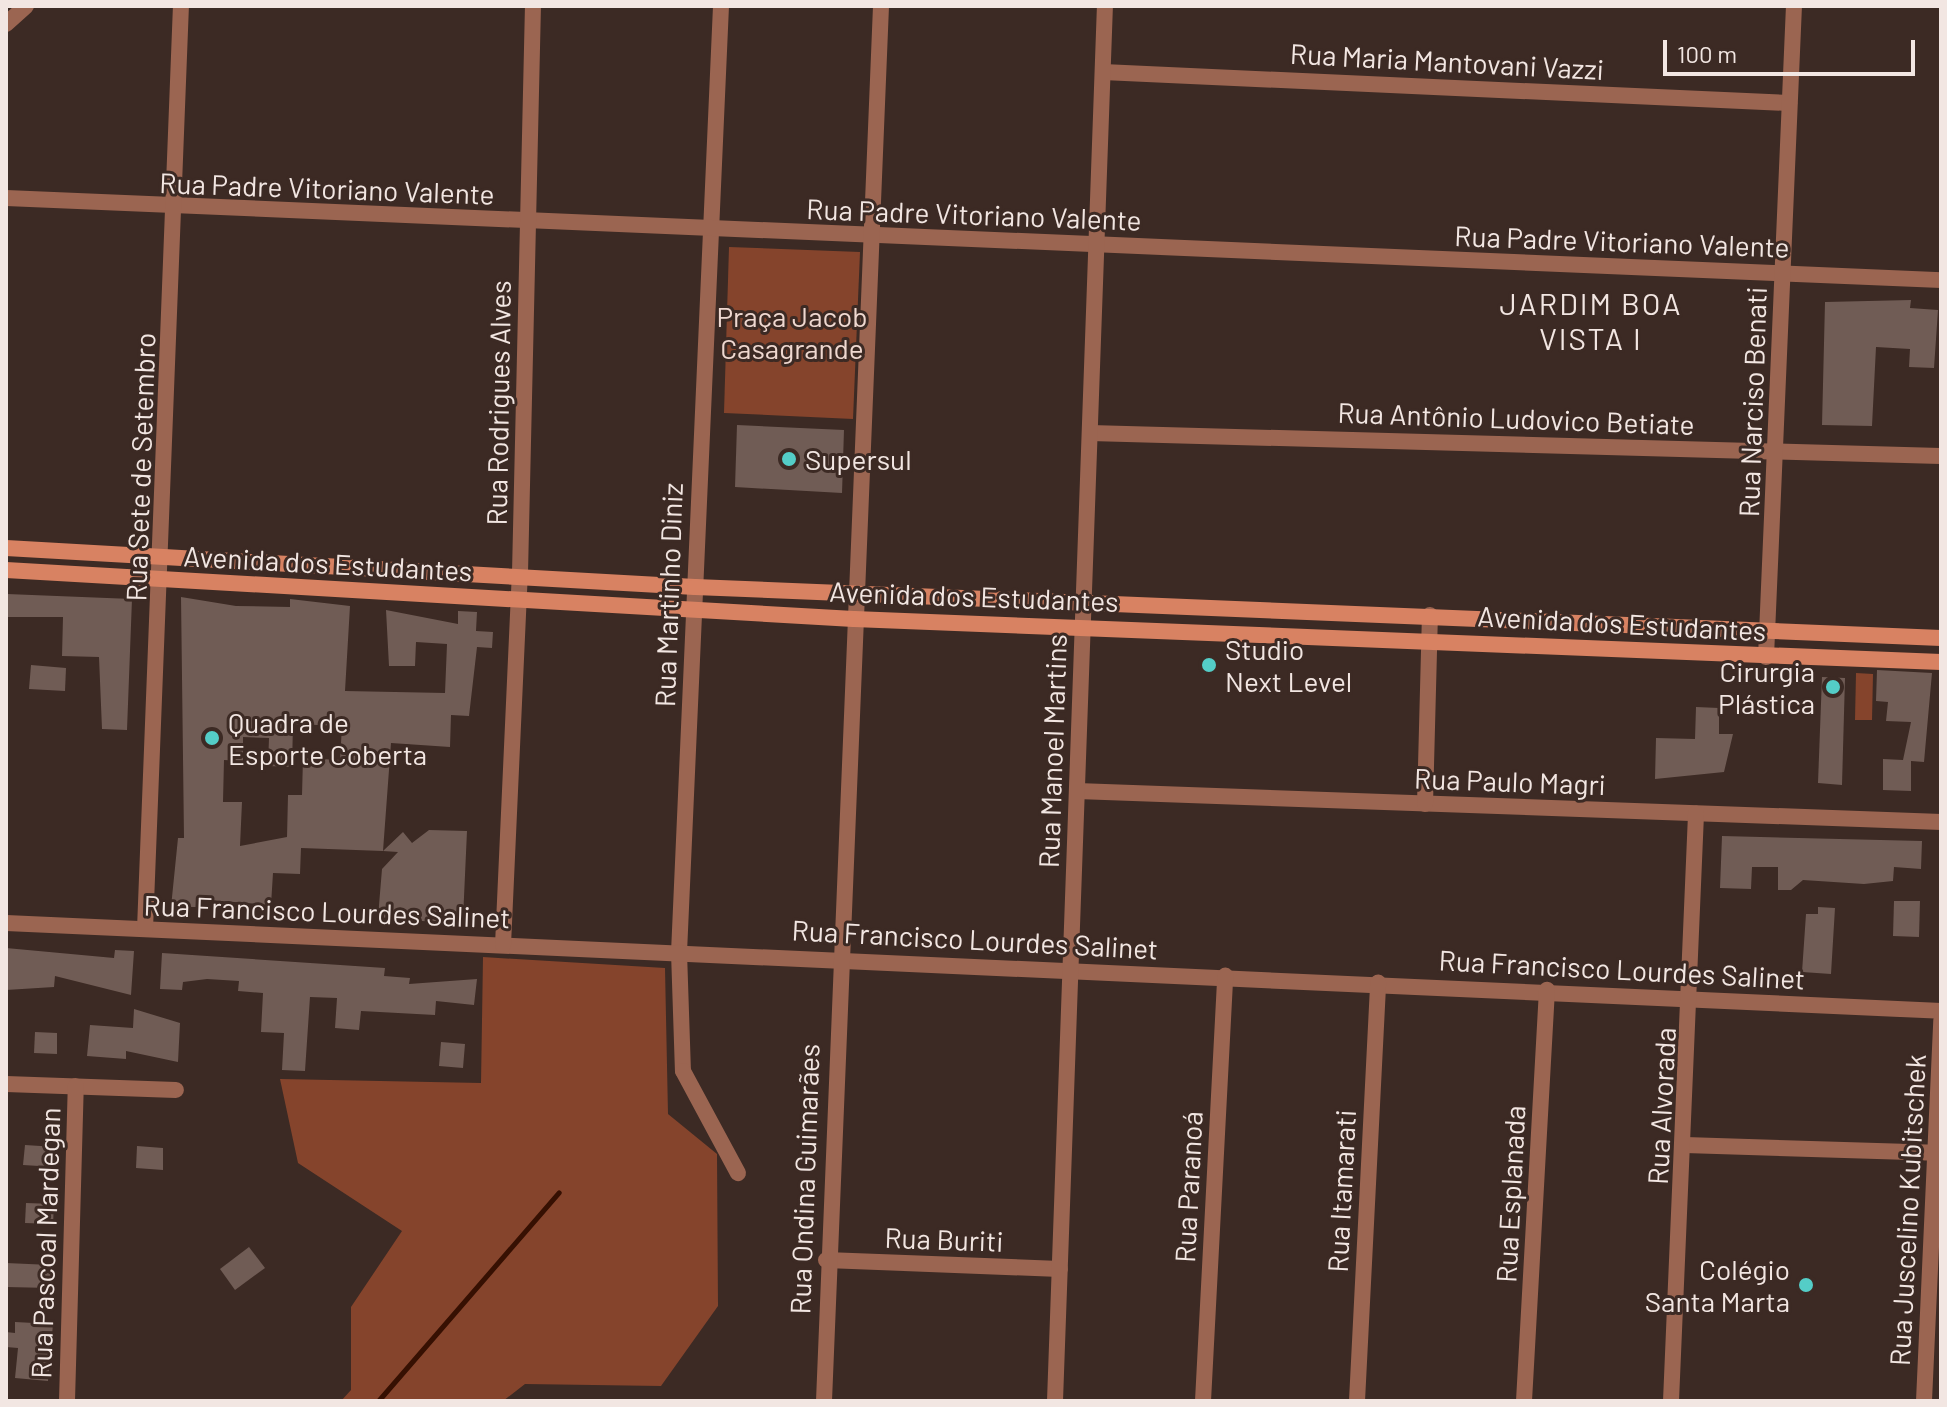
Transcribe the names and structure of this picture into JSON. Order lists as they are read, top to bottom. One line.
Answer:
{"streets":{"street":["Rua Maria Mantovani Vazzi","Rua Padre Vitoriano Valente","Rua Narciso Benati","Rua Rodrigues Alves","Rua Antônio Ludovico Betiate","Rua Sete de Setembro","Avenida dos Estudantes","Rua Martinho Diniz","Rua Manoel Martins","Rua Paulo Magri","Rua Francisco Lourdes Salinet","Rua Alvorada","Rua Ondina Guimarães","Rua Paranoá","Rua Itamarati","Rua Esplanada","Rua Juscelino Kubitschek","Rua Buriti","Rua Pascoal Mardegan"]},"crossings":[["Rua Maria Mantovani Vazzi","Rua Narciso Benati"],["Rua Maria Mantovani Vazzi","Rua Manoel Martins"],["Rua Padre Vitoriano Valente","Rua Narciso Benati"],["Rua Padre Vitoriano Valente","Rua Rodrigues Alves"],["Rua Padre Vitoriano Valente","Rua Sete de Setembro"],["Rua Padre Vitoriano Valente","Rua Martinho Diniz"],["Rua Padre Vitoriano Valente","Rua Manoel Martins"],["Rua Padre Vitoriano Valente","Rua Ondina Guimarães"],["Rua Narciso Benati","Rua Antônio Ludovico Betiate"],["Rua Narciso Benati","Avenida dos Estudantes"],["Rua Rodrigues Alves","Avenida dos Estudantes"],["Rua Rodrigues Alves","Rua Francisco Lourdes Salinet"],["Rua Antônio Ludovico Betiate","Rua Manoel Martins"],["Rua Sete de Setembro","Avenida dos Estudantes"],["Rua Sete de Setembro","Rua Francisco Lourdes Salinet"],["Avenida dos Estudantes","Rua Martinho Diniz"],["Avenida dos Estudantes","Rua Manoel Martins"],["Avenida dos Estudantes","Rua Ondina Guimarães"],["Rua Martinho Diniz","Rua Francisco Lourdes Salinet"],["Rua Manoel Martins","Rua Paulo Magri"],["Rua Manoel Martins","Rua Francisco Lourdes Salinet"],["Rua Manoel Martins","Rua Buriti"],["Rua Paulo Magri","Rua Alvorada"],["Rua Francisco Lourdes Salinet","Rua Alvorada"],["Rua Francisco Lourdes Salinet","Rua Ondina Guimarães"],["Rua Francisco Lourdes Salinet","Rua Paranoá"],["Rua Francisco Lourdes Salinet","Rua Itamarati"],["Rua Francisco Lourdes Salinet","Rua Esplanada"],["Rua Ondina Guimarães","Rua Buriti"]],"districts":["JARDIM BOA VISTA I"],"parks":["Praça Jacob Casagrande"],"places":["Supersul","Studio Next Level","Cirurgia Plástica","Quadra de Esporte Coberta","Colégio Santa Marta"],"scale_bar":"100 m"}
